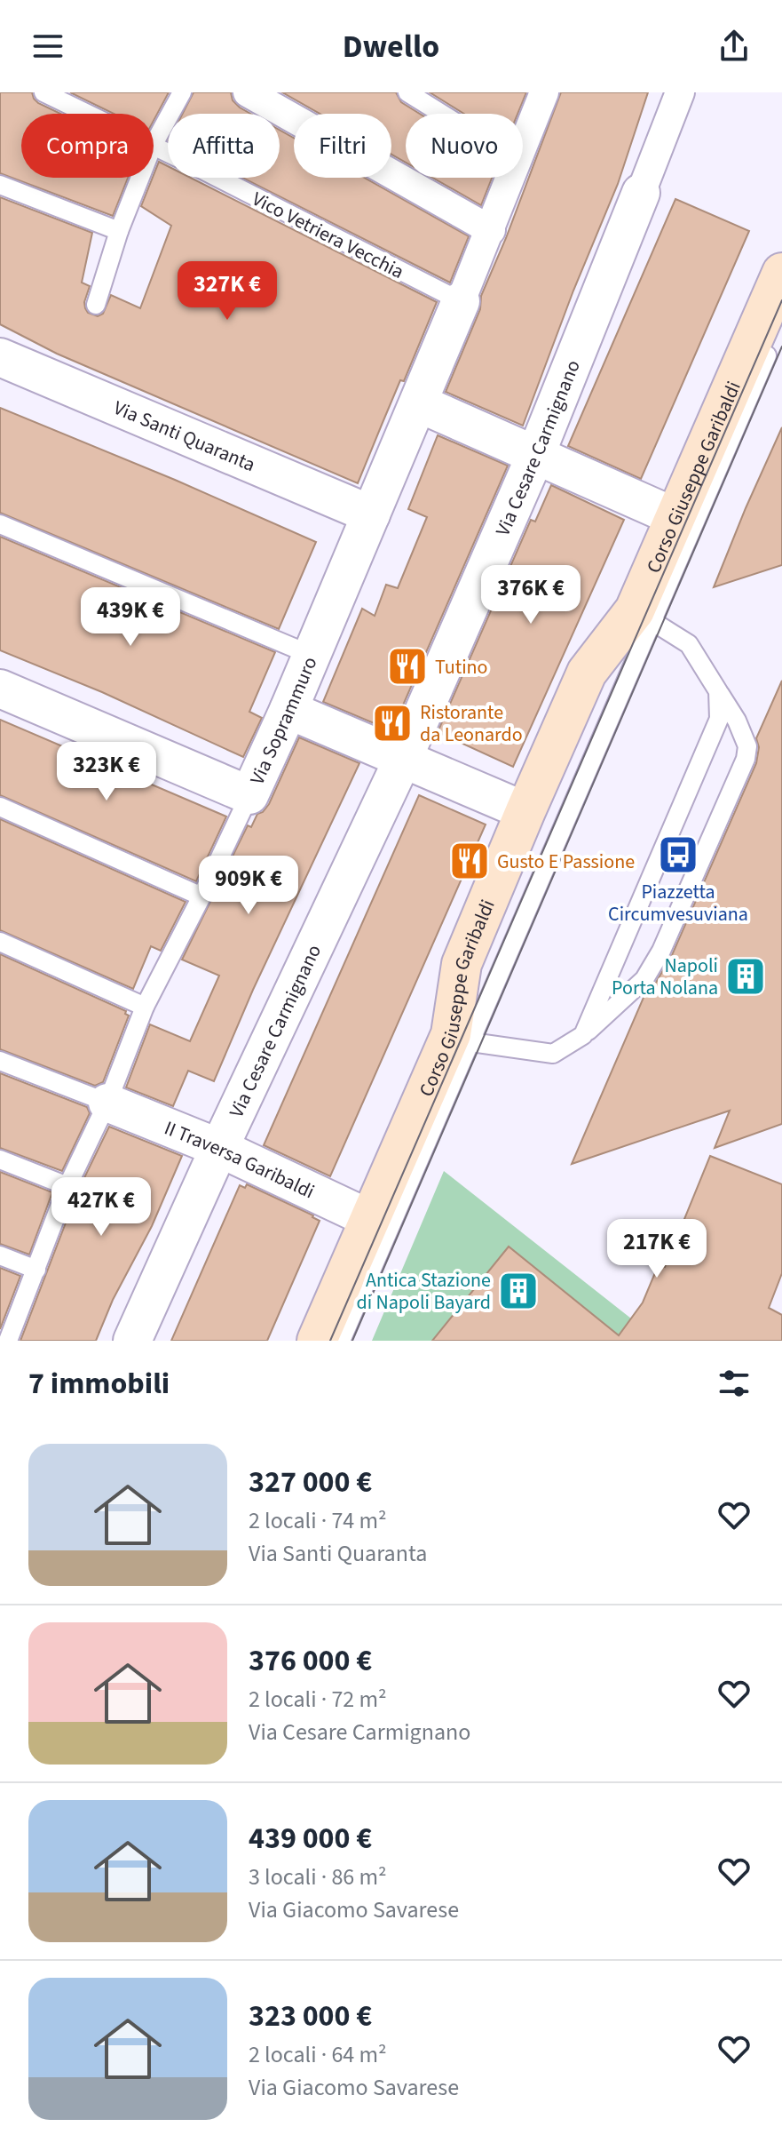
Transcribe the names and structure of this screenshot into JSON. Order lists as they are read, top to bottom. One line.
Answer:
{"streets":{"main road":["Corso Giuseppe Garibaldi"],"street":["Via Santi Quaranta","Via Cesare Carmignano","Via Soprammuro","II Traversa Garibaldi"],"lane":["Vico Vetriera Vecchia"]},"crossings":[["Vico Vetriera Vecchia","Via Soprammuro"],["Via Santi Quaranta","Via Soprammuro"],["Via Cesare Carmignano","II Traversa Garibaldi"],["Corso Giuseppe Garibaldi","II Traversa Garibaldi"],["Via Soprammuro","II Traversa Garibaldi"]],"places":{"restaurant":["Tutino","Ristorante da Leonardo","Gusto E Passione"],"bus stop":["Piazzetta Circumvesuviana"],"building":["Napoli Porta Nolana","Antica Stazione di Napoli Bayard"]},"page":{"header":"Dwello","chip":["Compra","Affitta","Filtri","Nuovo"],"price":["327K €","376K €","439K €","323K €","909K €","427K €","217K €"],"heading":"7 immobili","list":[{"name":"327 000 €","note":"2 locali · 74 m² · Via Santi Quaranta"},{"name":"376 000 €","note":"2 locali · 72 m² · Via Cesare Carmignano"},{"name":"439 000 €","note":"3 locali · 86 m² · Via Giacomo Savarese"},{"name":"323 000 €","note":"2 locali · 64 m² · Via Giacomo Savarese"}]}}
